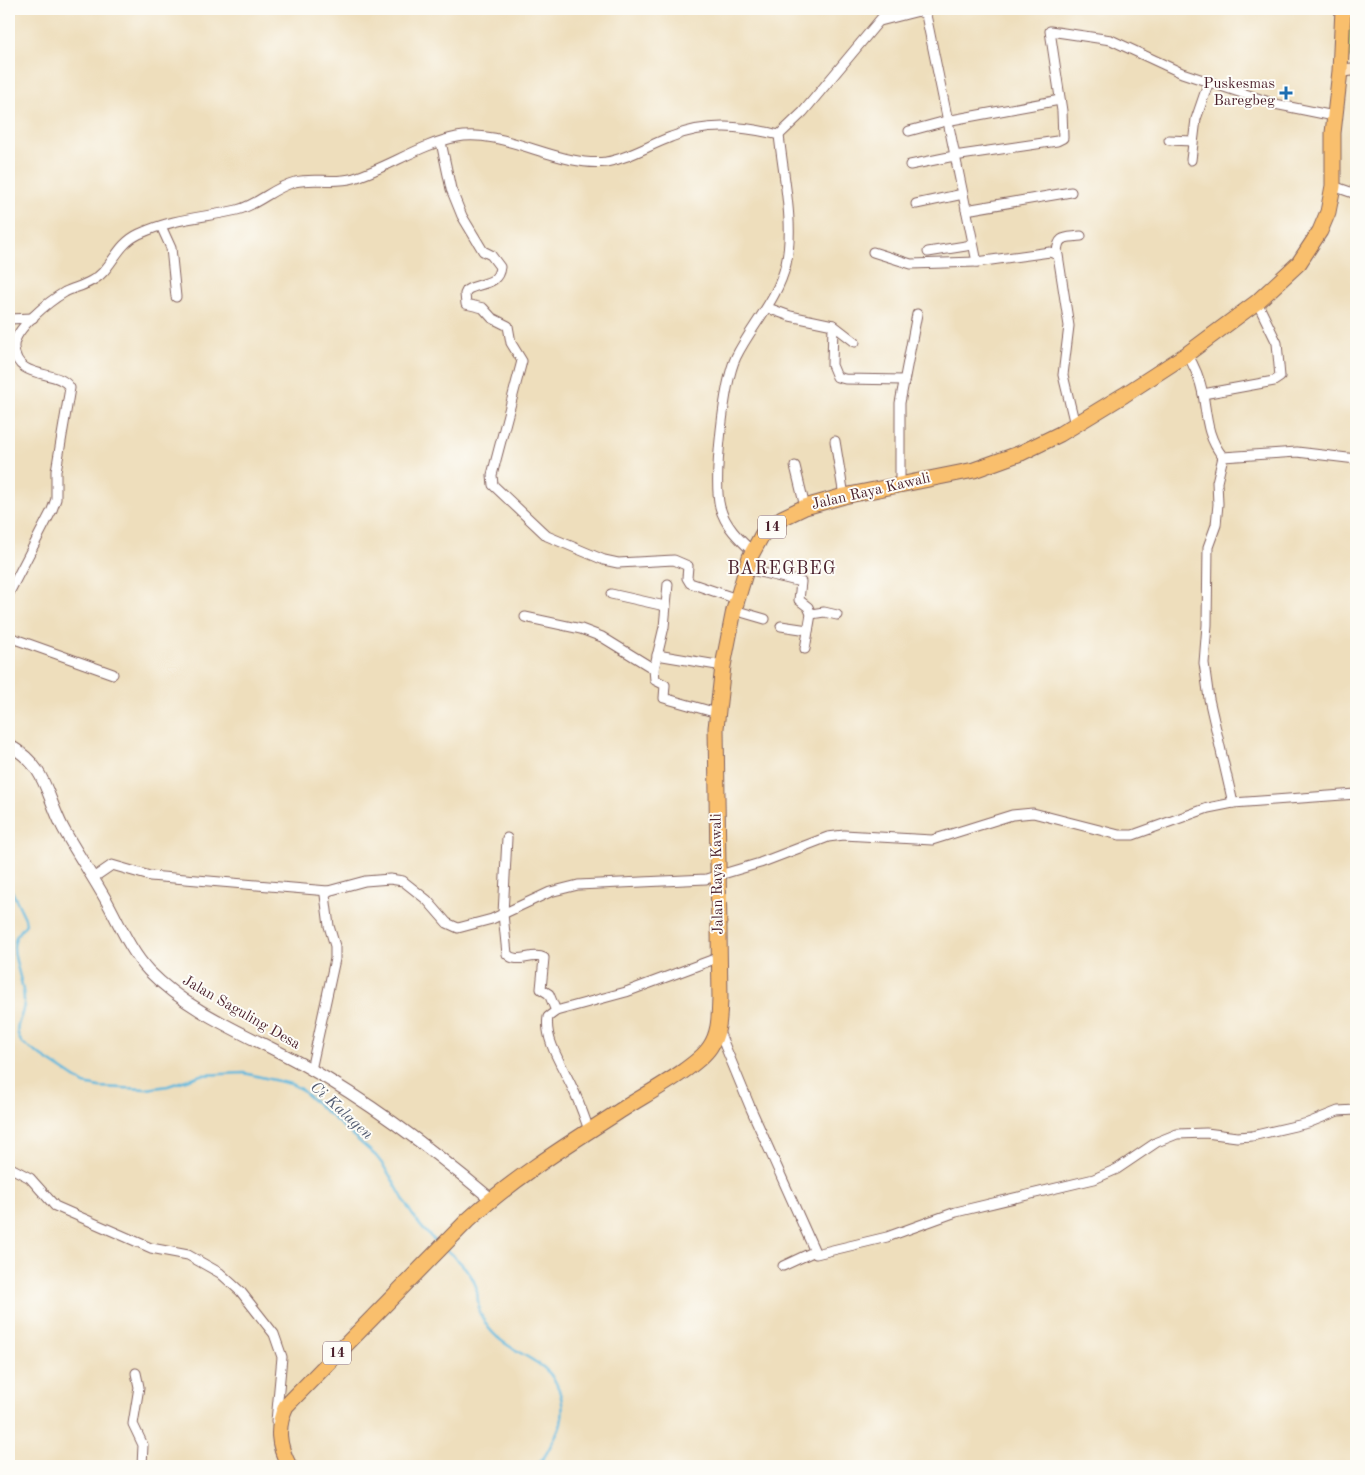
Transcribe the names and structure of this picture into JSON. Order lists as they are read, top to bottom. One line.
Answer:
{"streets":{"highway":["Jalan Raya Kawali","14"],"street":["Jalan Saguling Desa"]},"crossings":[["Jalan Raya Kawali","14"],["Jalan Raya Kawali","Jalan Saguling Desa"],["14","Jalan Saguling Desa"]],"districts":["BAREGBEG"],"water":["Ci Kalagen"],"places":{"health":["Puskesmas Baregbeg"]}}
